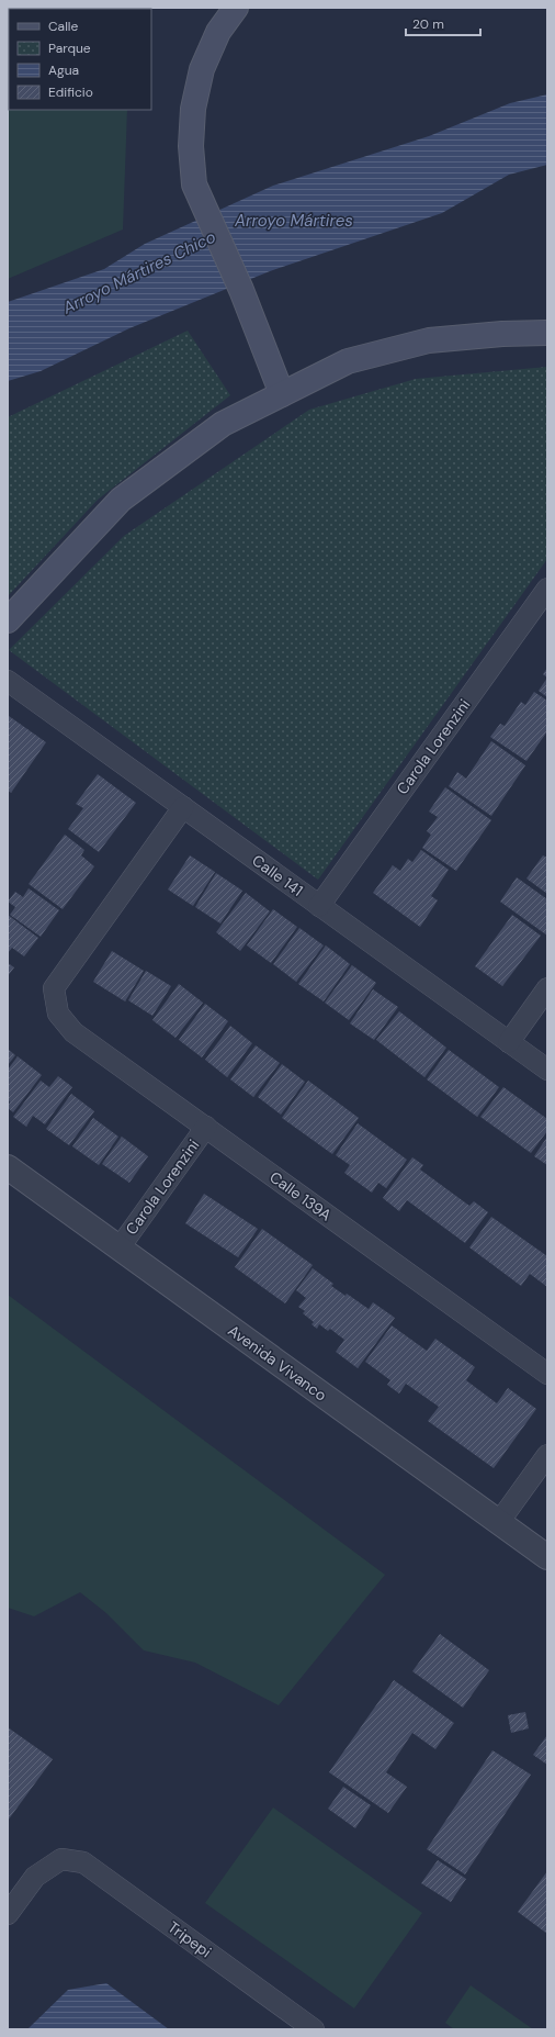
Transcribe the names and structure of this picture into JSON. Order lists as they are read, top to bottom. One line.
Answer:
{"streets":{"street":["Carola Lorenzini","Calle 141","Calle 139A","Avenida Vivanco","Tripepi"]},"crossings":[["Carola Lorenzini","Calle 141"],["Carola Lorenzini","Calle 139A"],["Carola Lorenzini","Avenida Vivanco"],["Calle 141","Calle 139A"]],"water":["Arroyo Mártires","Arroyo Mártires Chico"],"legend":["Calle","Parque","Agua","Edificio"],"scale_bar":"20 m"}
